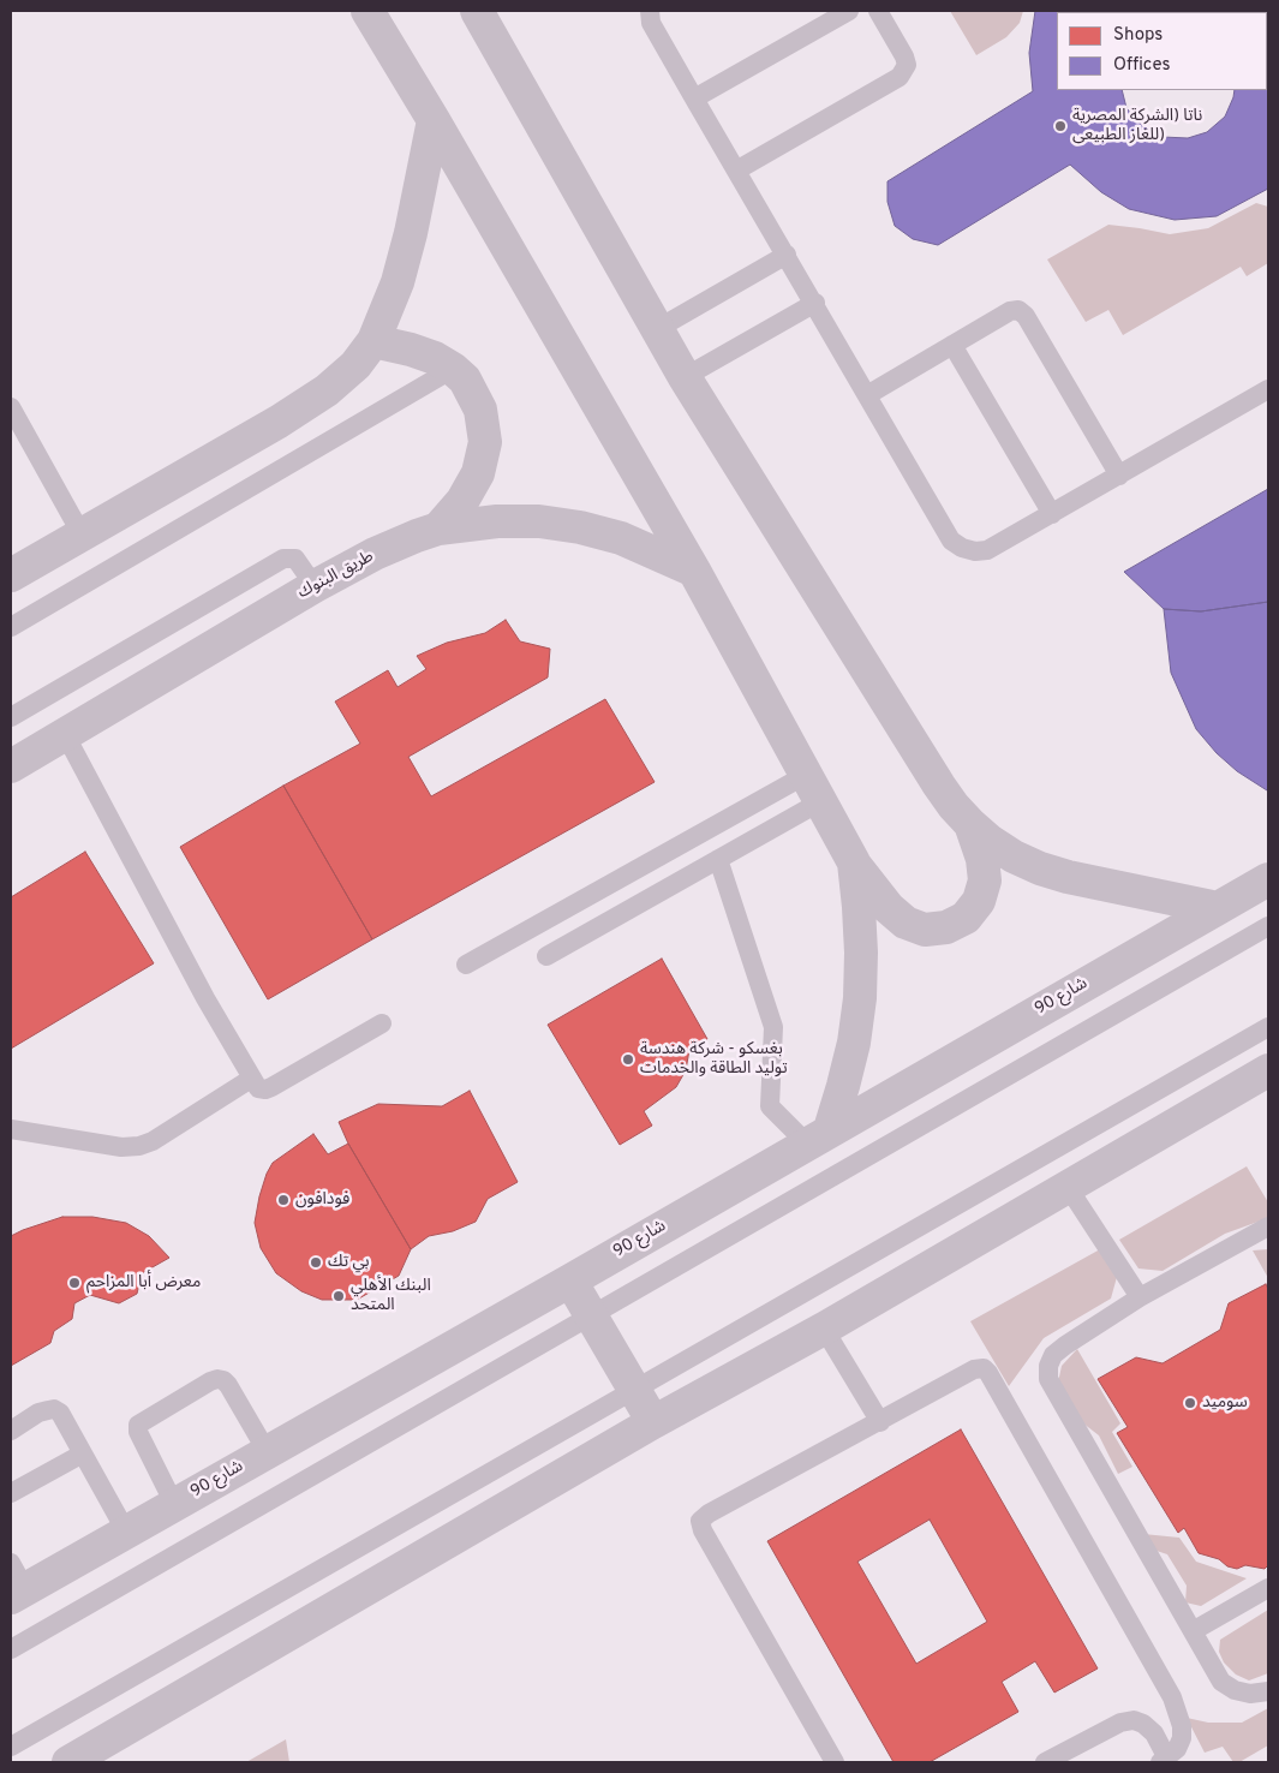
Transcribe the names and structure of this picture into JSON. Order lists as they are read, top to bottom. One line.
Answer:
{"streets":{"street":["طريق البنوك","شارع 90"]},"places":["ناتا (الشركة المصرية للغاز الطبيعى)","بغسكو - شركة هندسة توليد الطاقة والخدمات","فودافون","بي تك","معرض أبا المزاحم","البنك الأهلي المتحد","سوميد"],"legend":["Shops","Offices"]}
